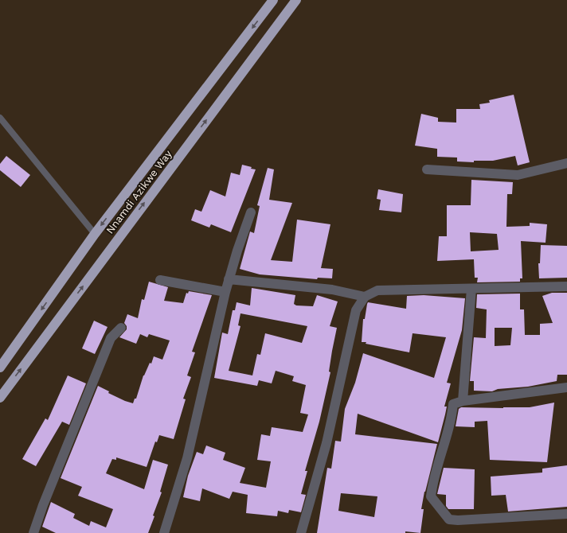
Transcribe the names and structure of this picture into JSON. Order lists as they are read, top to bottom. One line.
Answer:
{"streets":{"highway":["Nnamdi Azikwe Way"]}}
